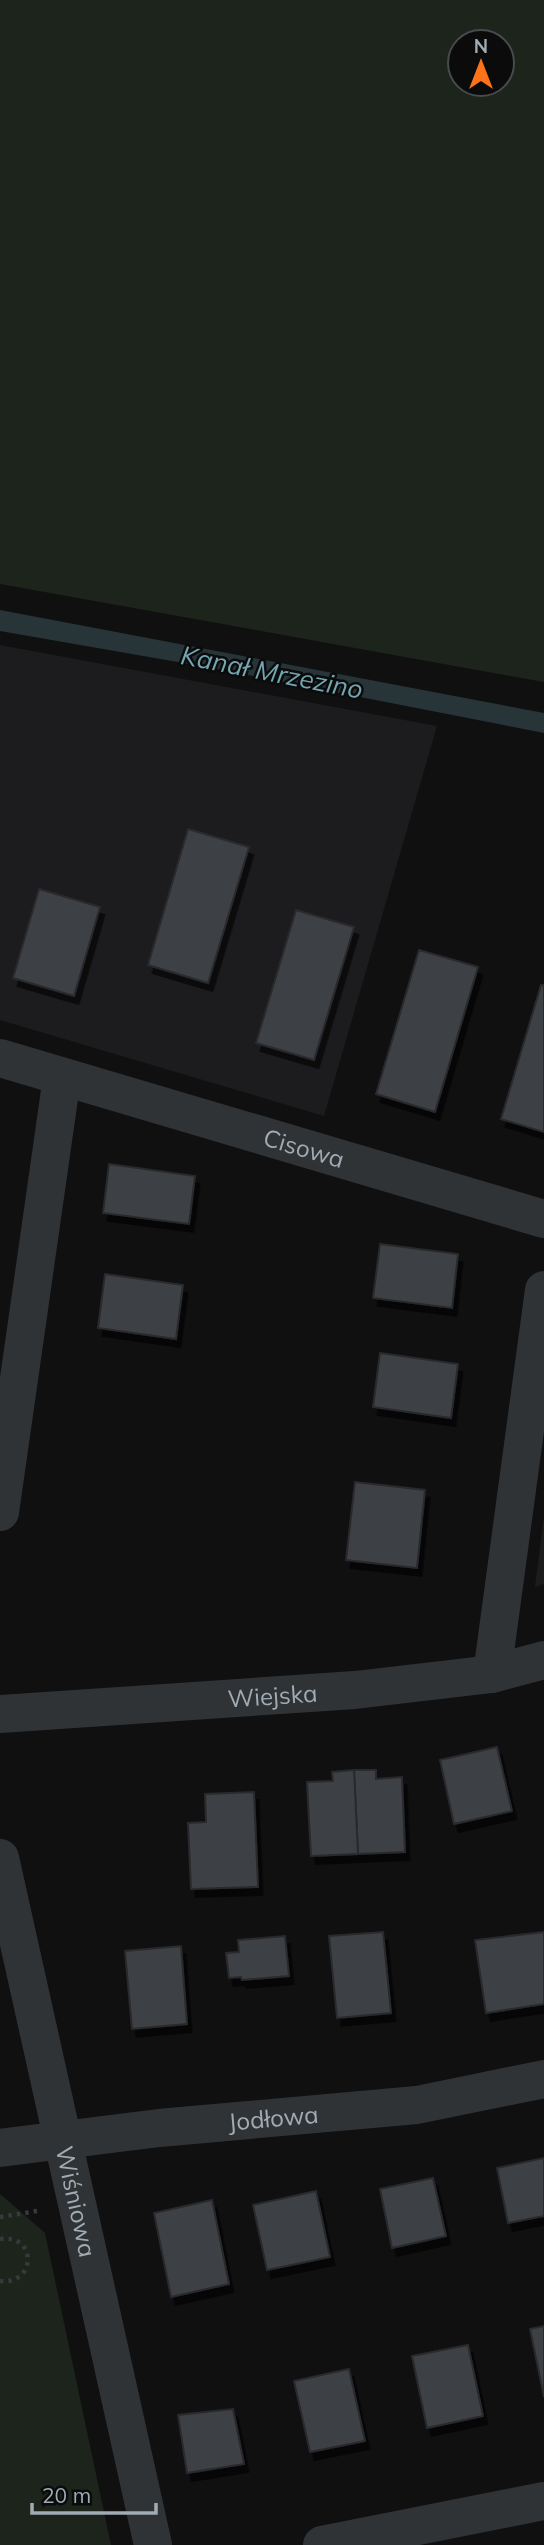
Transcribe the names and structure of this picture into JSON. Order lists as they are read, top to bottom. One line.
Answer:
{"streets":{"street":["Cisowa","Wiejska","Jodłowa","Wiśniowa"]},"crossings":[["Jodłowa","Wiśniowa"]],"water":["Kanał Mrzezino"],"scale_bar":"20 m","north":"top"}
